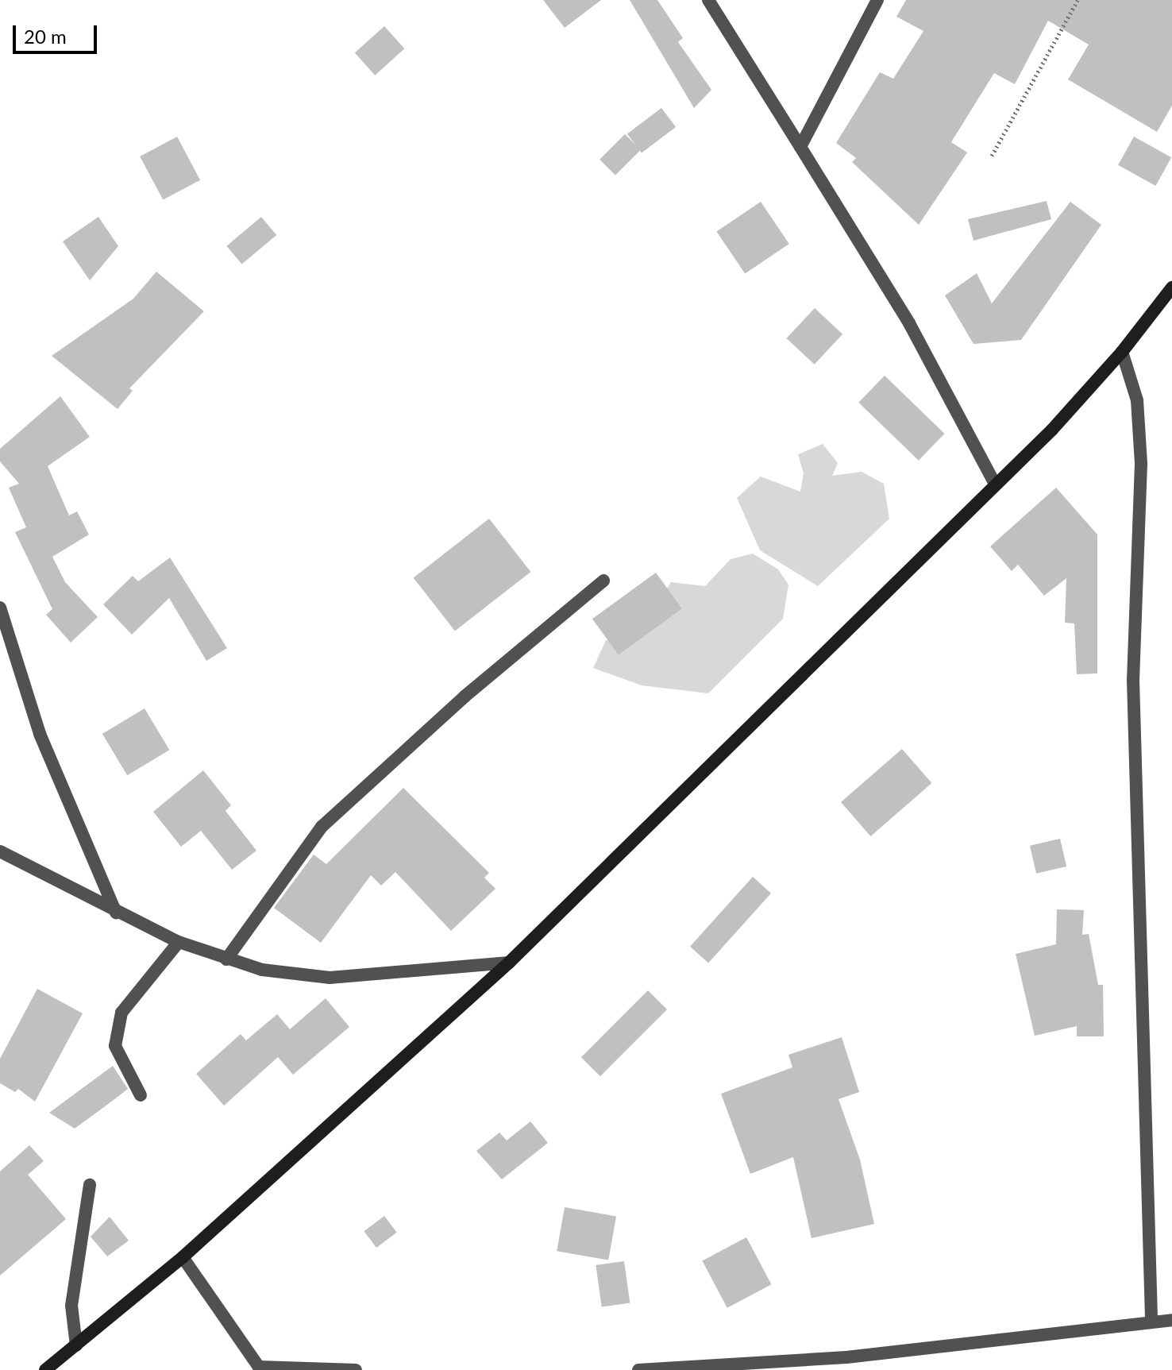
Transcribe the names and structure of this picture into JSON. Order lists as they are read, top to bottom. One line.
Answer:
{"scale_bar":"20 m"}
